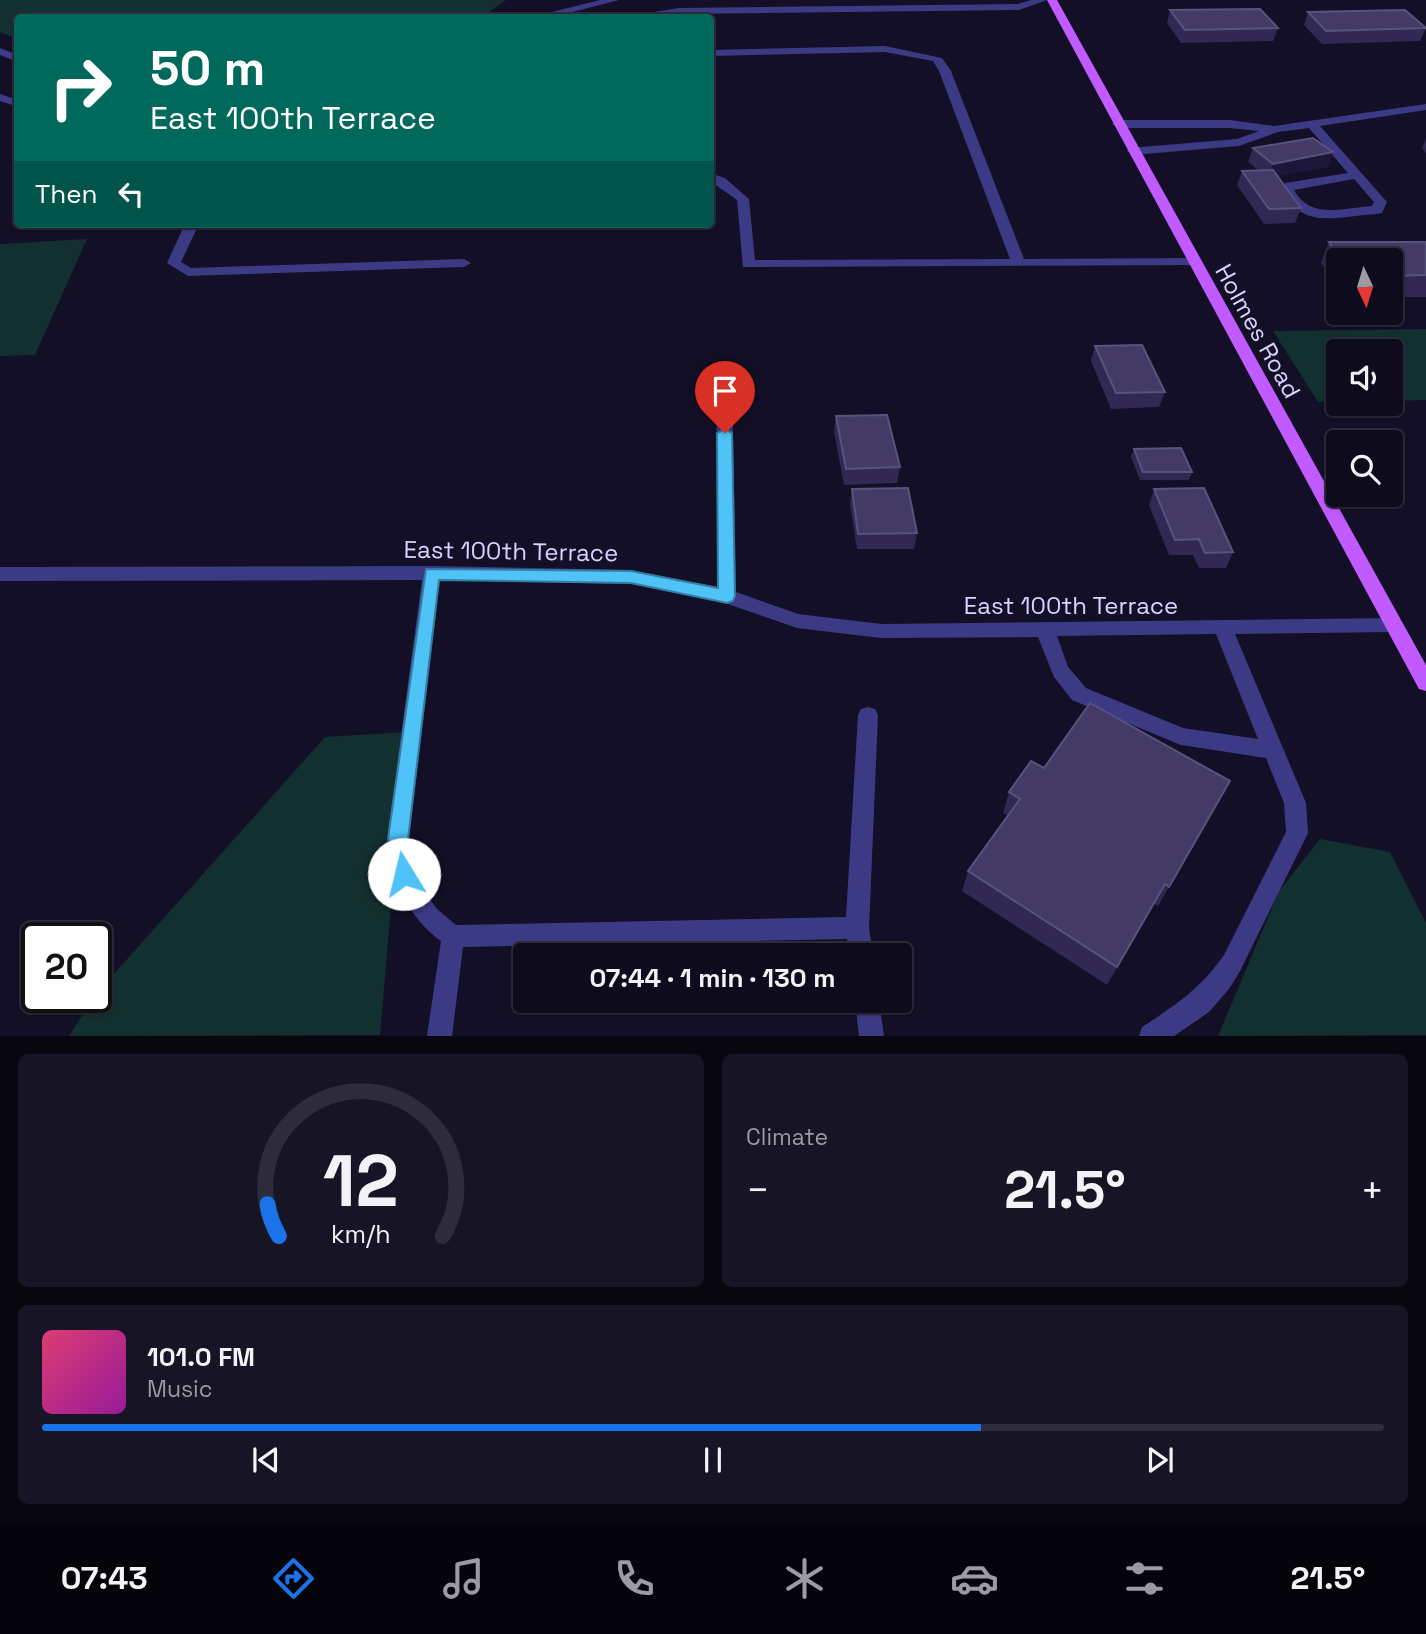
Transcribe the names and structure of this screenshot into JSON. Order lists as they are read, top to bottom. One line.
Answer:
{"streets":{"main road":["Holmes Road"],"street":["East 100th Terrace"]},"crossings":[["Holmes Road","East 100th Terrace"]],"north":"bottom","page":{"turn":["50 m","East 100th Terrace"],"then":"Then","limit":"20","trip":"07:44 · 1 min · 130 m","tile":"Climate","heat":["−","21.5°","+"],"song":["101.0 FM","Music"],"tabs":["07:43","21.5°"],"gauge":["12","km/h"]}}
